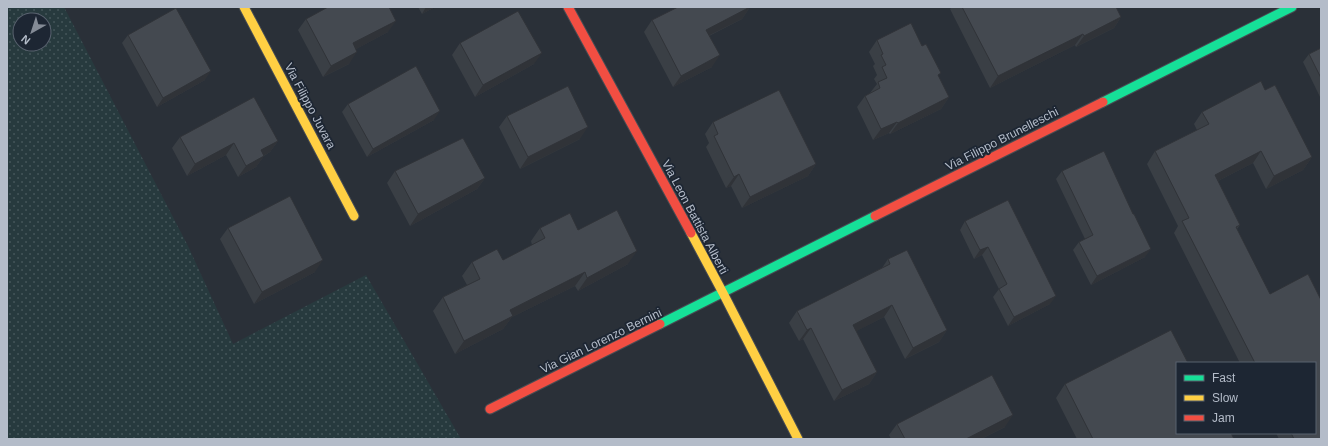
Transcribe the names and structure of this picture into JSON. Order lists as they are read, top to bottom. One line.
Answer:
{"streets":{"street":["Via Filippo Juvara","Via Filippo Brunelleschi","Via Leon Battista Alberti","Via Gian Lorenzo Bernini"]},"crossings":[["Via Filippo Brunelleschi","Via Leon Battista Alberti"],["Via Filippo Brunelleschi","Via Gian Lorenzo Bernini"],["Via Leon Battista Alberti","Via Gian Lorenzo Bernini"]],"legend":["Fast","Slow","Jam"],"north":"bottom left"}
